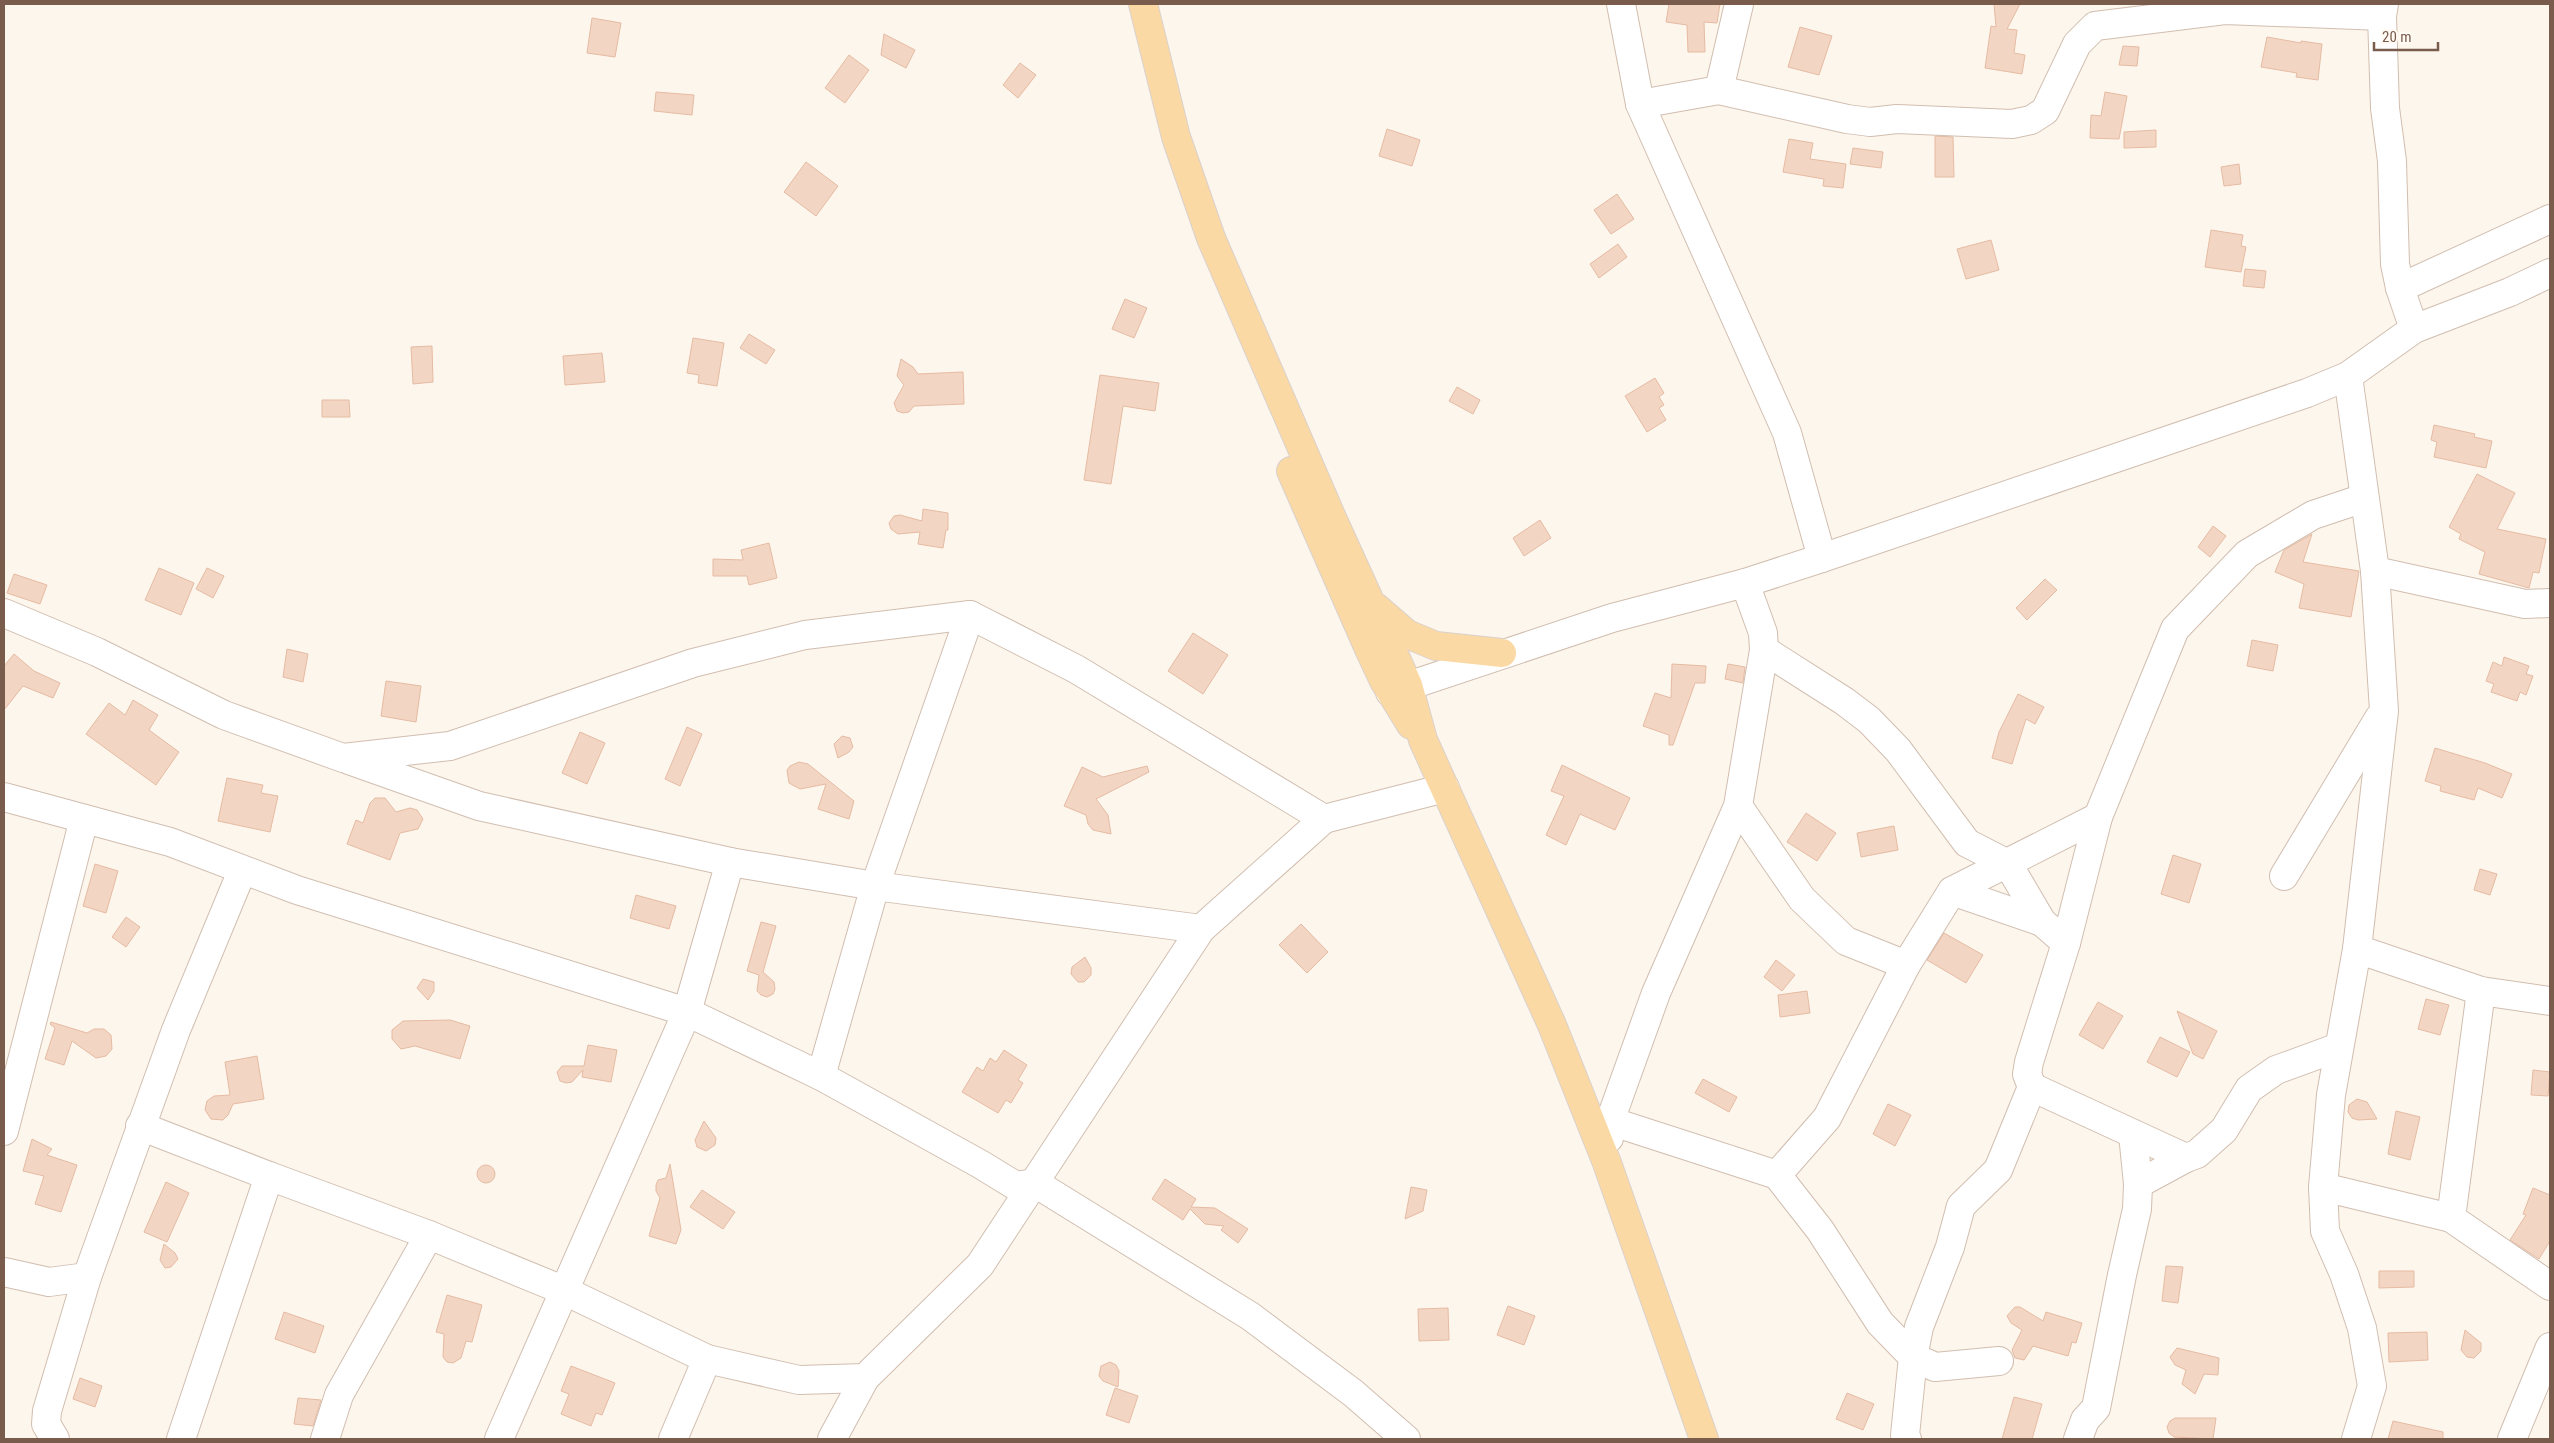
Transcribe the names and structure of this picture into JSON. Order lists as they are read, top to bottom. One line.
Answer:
{"scale_bar":"20 m"}
